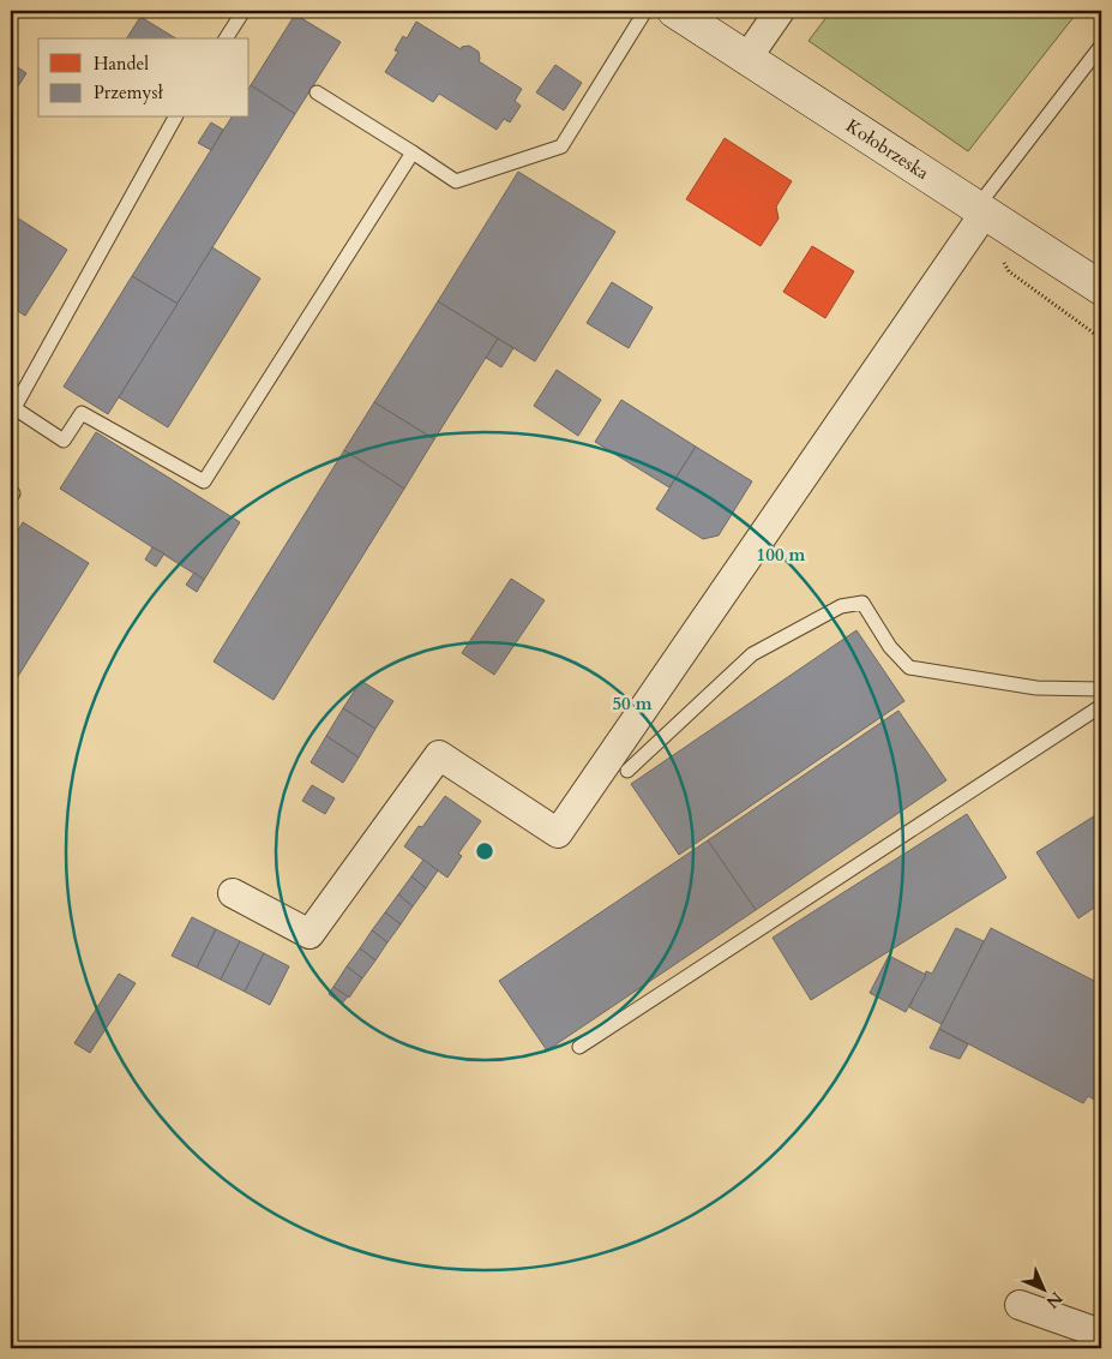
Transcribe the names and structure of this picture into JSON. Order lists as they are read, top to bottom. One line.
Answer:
{"streets":{"main road":["Kołobrzeska"]},"legend":["Handel","Przemysł"],"north":"bottom right","rings":["100 m","50 m"]}
